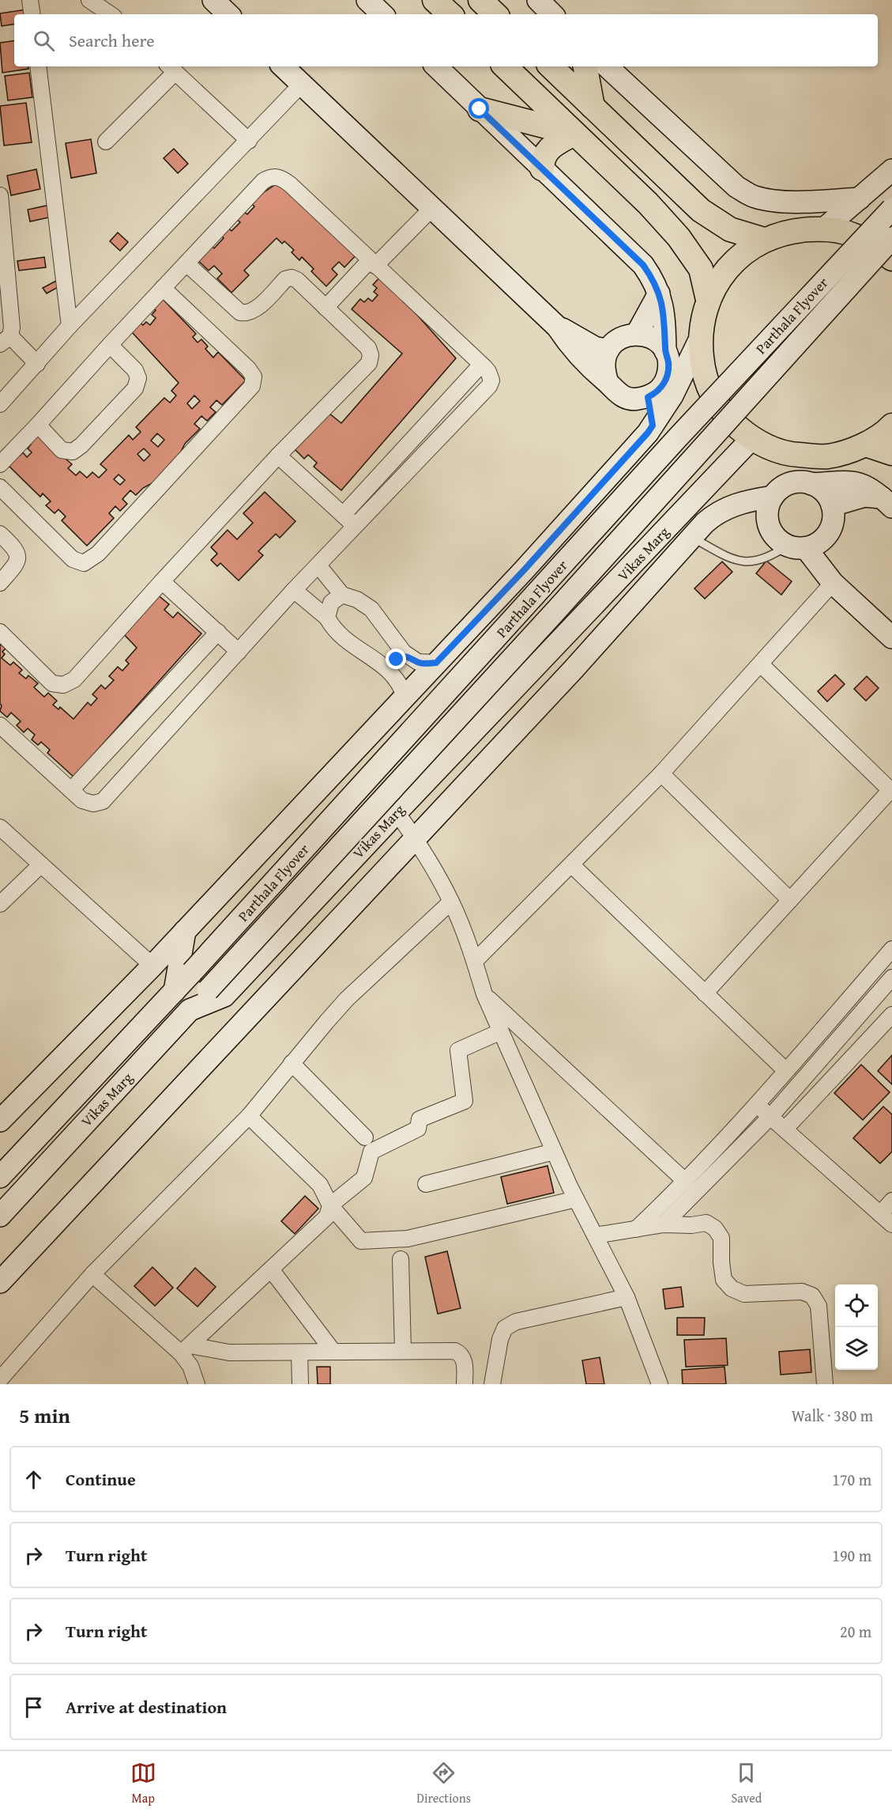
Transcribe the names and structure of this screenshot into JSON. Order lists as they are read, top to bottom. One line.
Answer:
{"streets":{"main road":["Parthala Flyover","Vikas Marg"]},"crossings":[["Parthala Flyover","Vikas Marg"]],"page":{"search":"Search here","heading":["5 min","Walk · 380 m"],"list":[["Continue","170 m"],["Turn right","190 m"],["Turn right","20 m"],"Arrive at destination"],"nav":["Map","Directions","Saved"]}}
